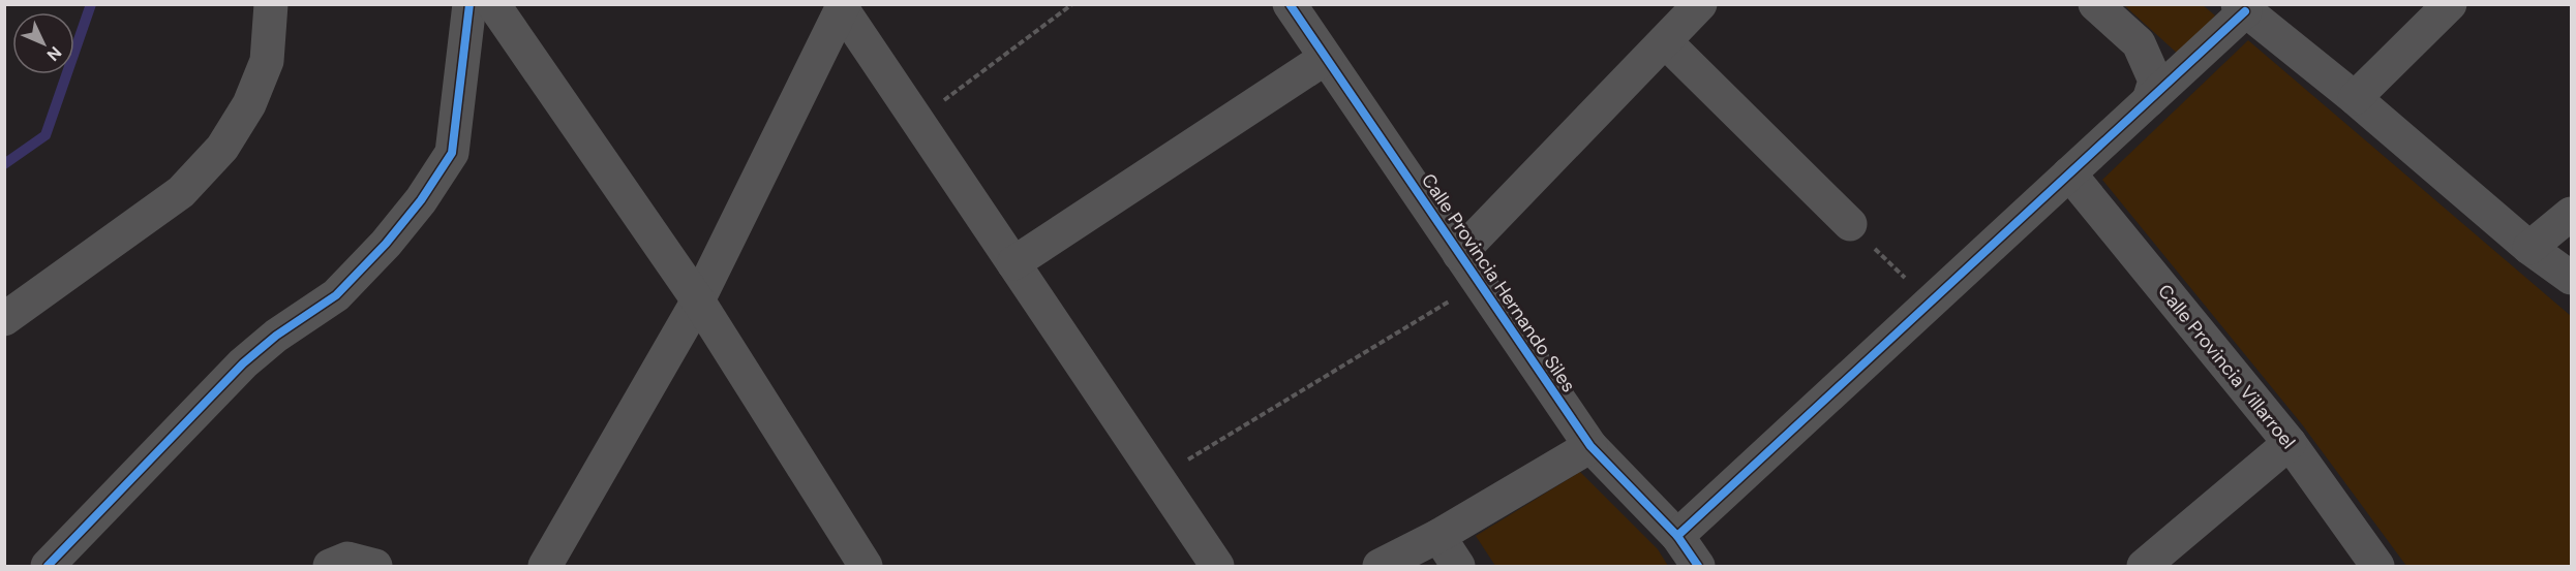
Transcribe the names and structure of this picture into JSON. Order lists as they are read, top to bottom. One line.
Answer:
{"streets":{"street":["Calle Provincia Hernando Siles","Calle Provincia Villarroel"]},"north":"bottom right"}
